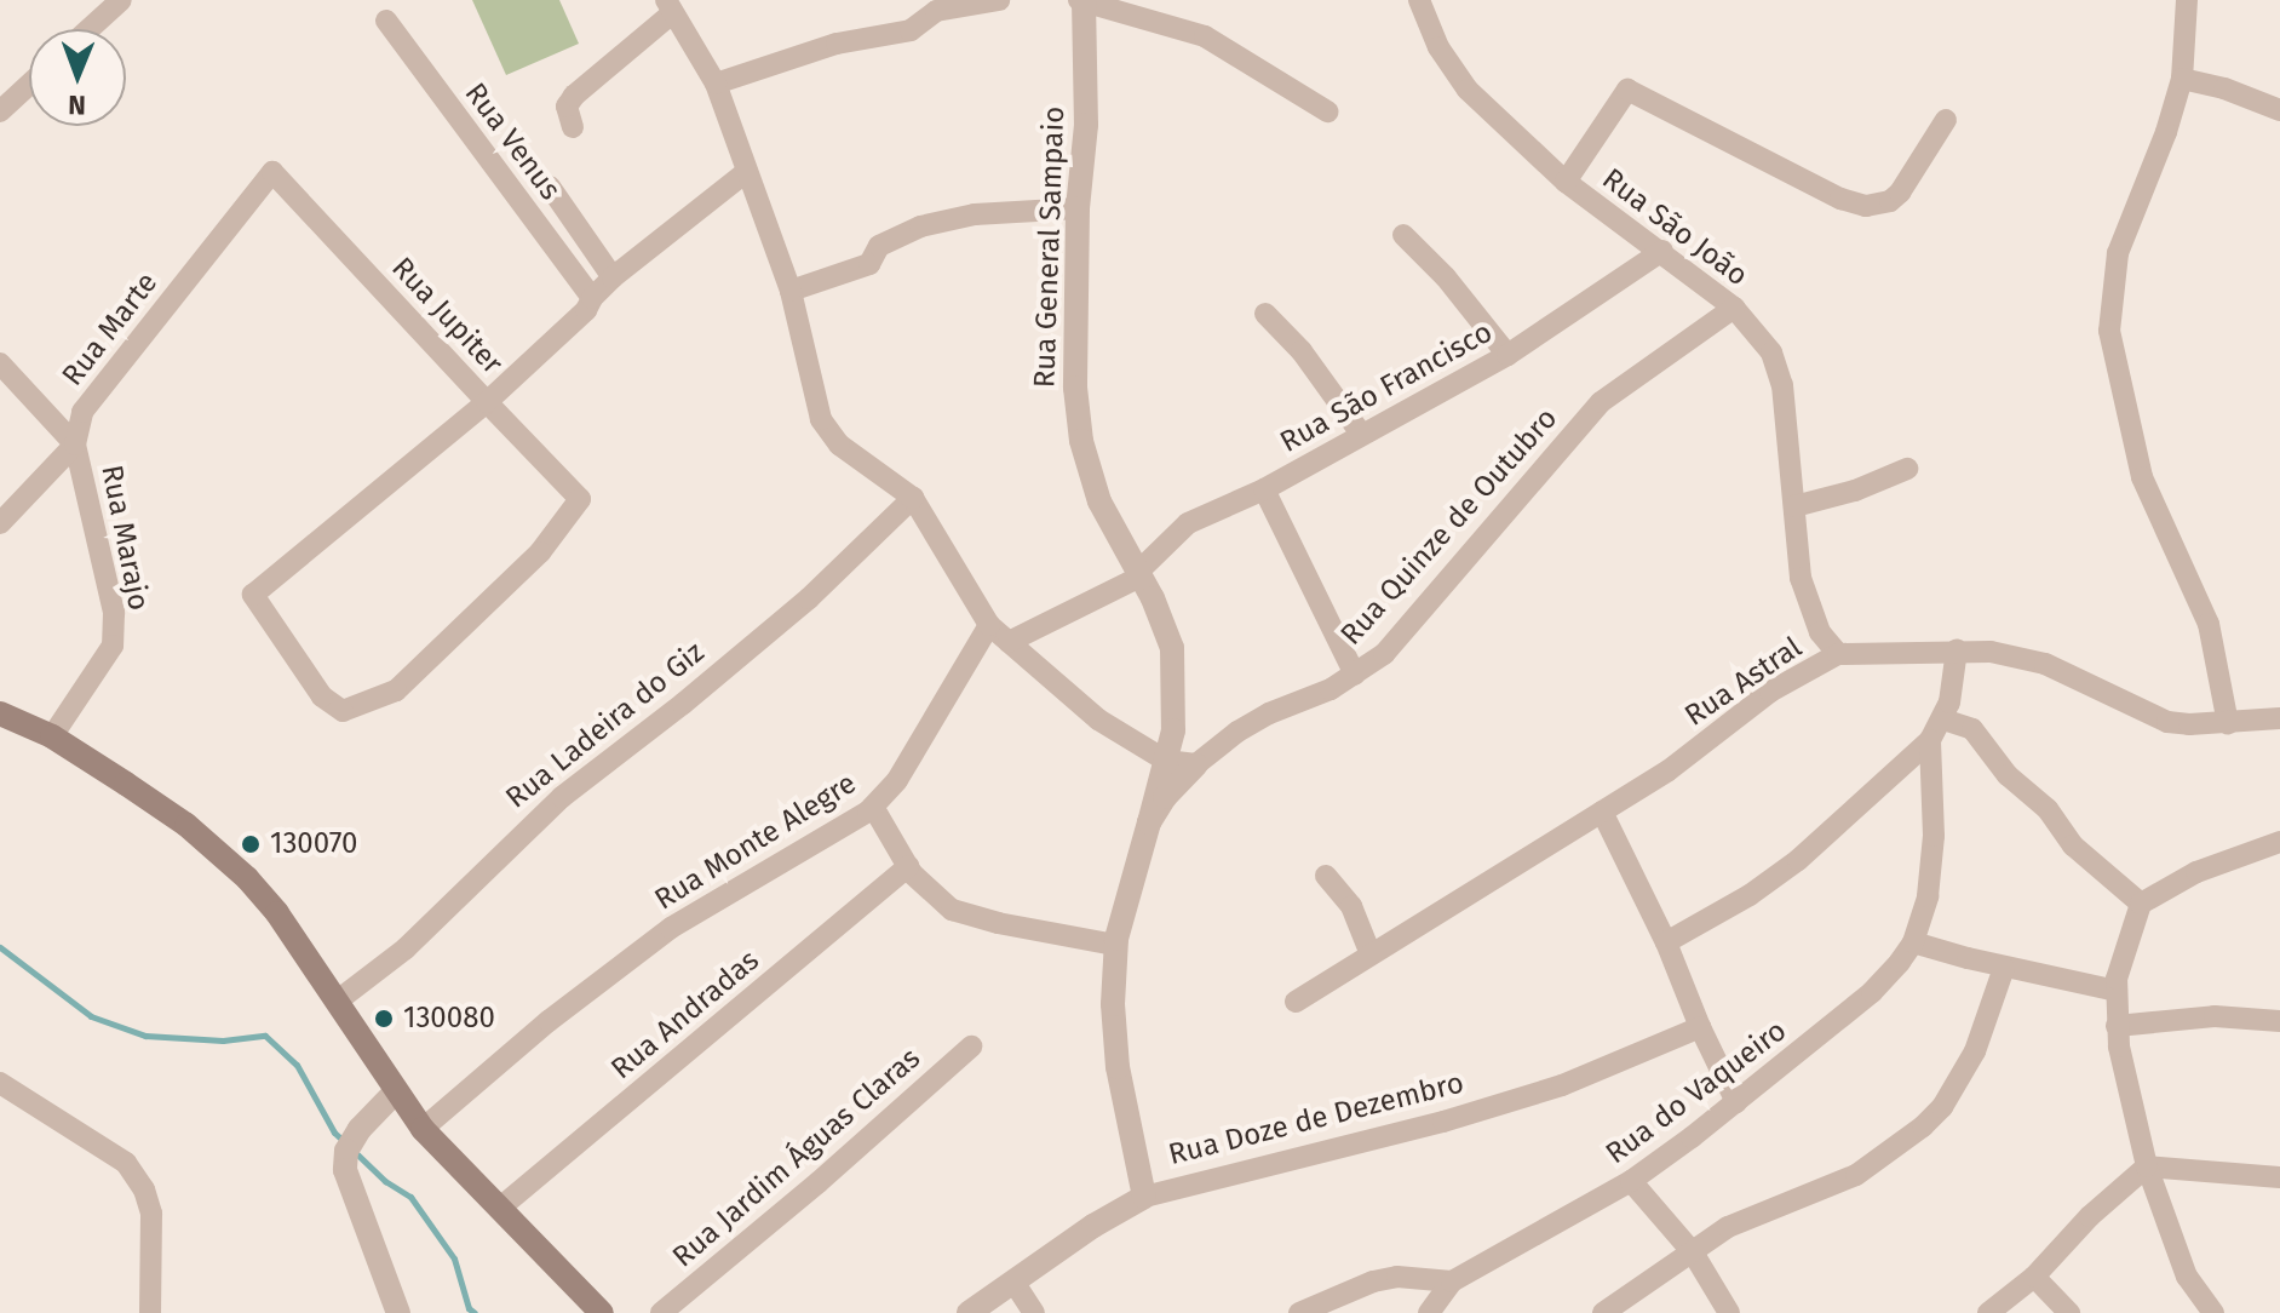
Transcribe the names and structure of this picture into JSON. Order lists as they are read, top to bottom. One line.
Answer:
{"streets":{"street":["Rua Venus","Rua São João","Rua General Sampaio","Rua Jupiter","Rua Marte","Rua São Francisco","Rua Quinze de Outubro","Rua Marajo","Rua Astral","Rua Ladeira do Giz","Rua Monte Alegre","Rua Andradas","Rua do Vaqueiro","Rua Doze de Dezembro","Rua Jardim Águas Claras"]},"crossings":[["Rua São João","Rua São Francisco"],["Rua São João","Rua Quinze de Outubro"],["Rua São João","Rua Astral"],["Rua General Sampaio","Rua São Francisco"],["Rua General Sampaio","Rua Quinze de Outubro"],["Rua General Sampaio","Rua Doze de Dezembro"],["Rua Jupiter","Rua Marte"],["Rua Marte","Rua Marajo"]],"places":["130070","130080"],"north":"bottom"}
